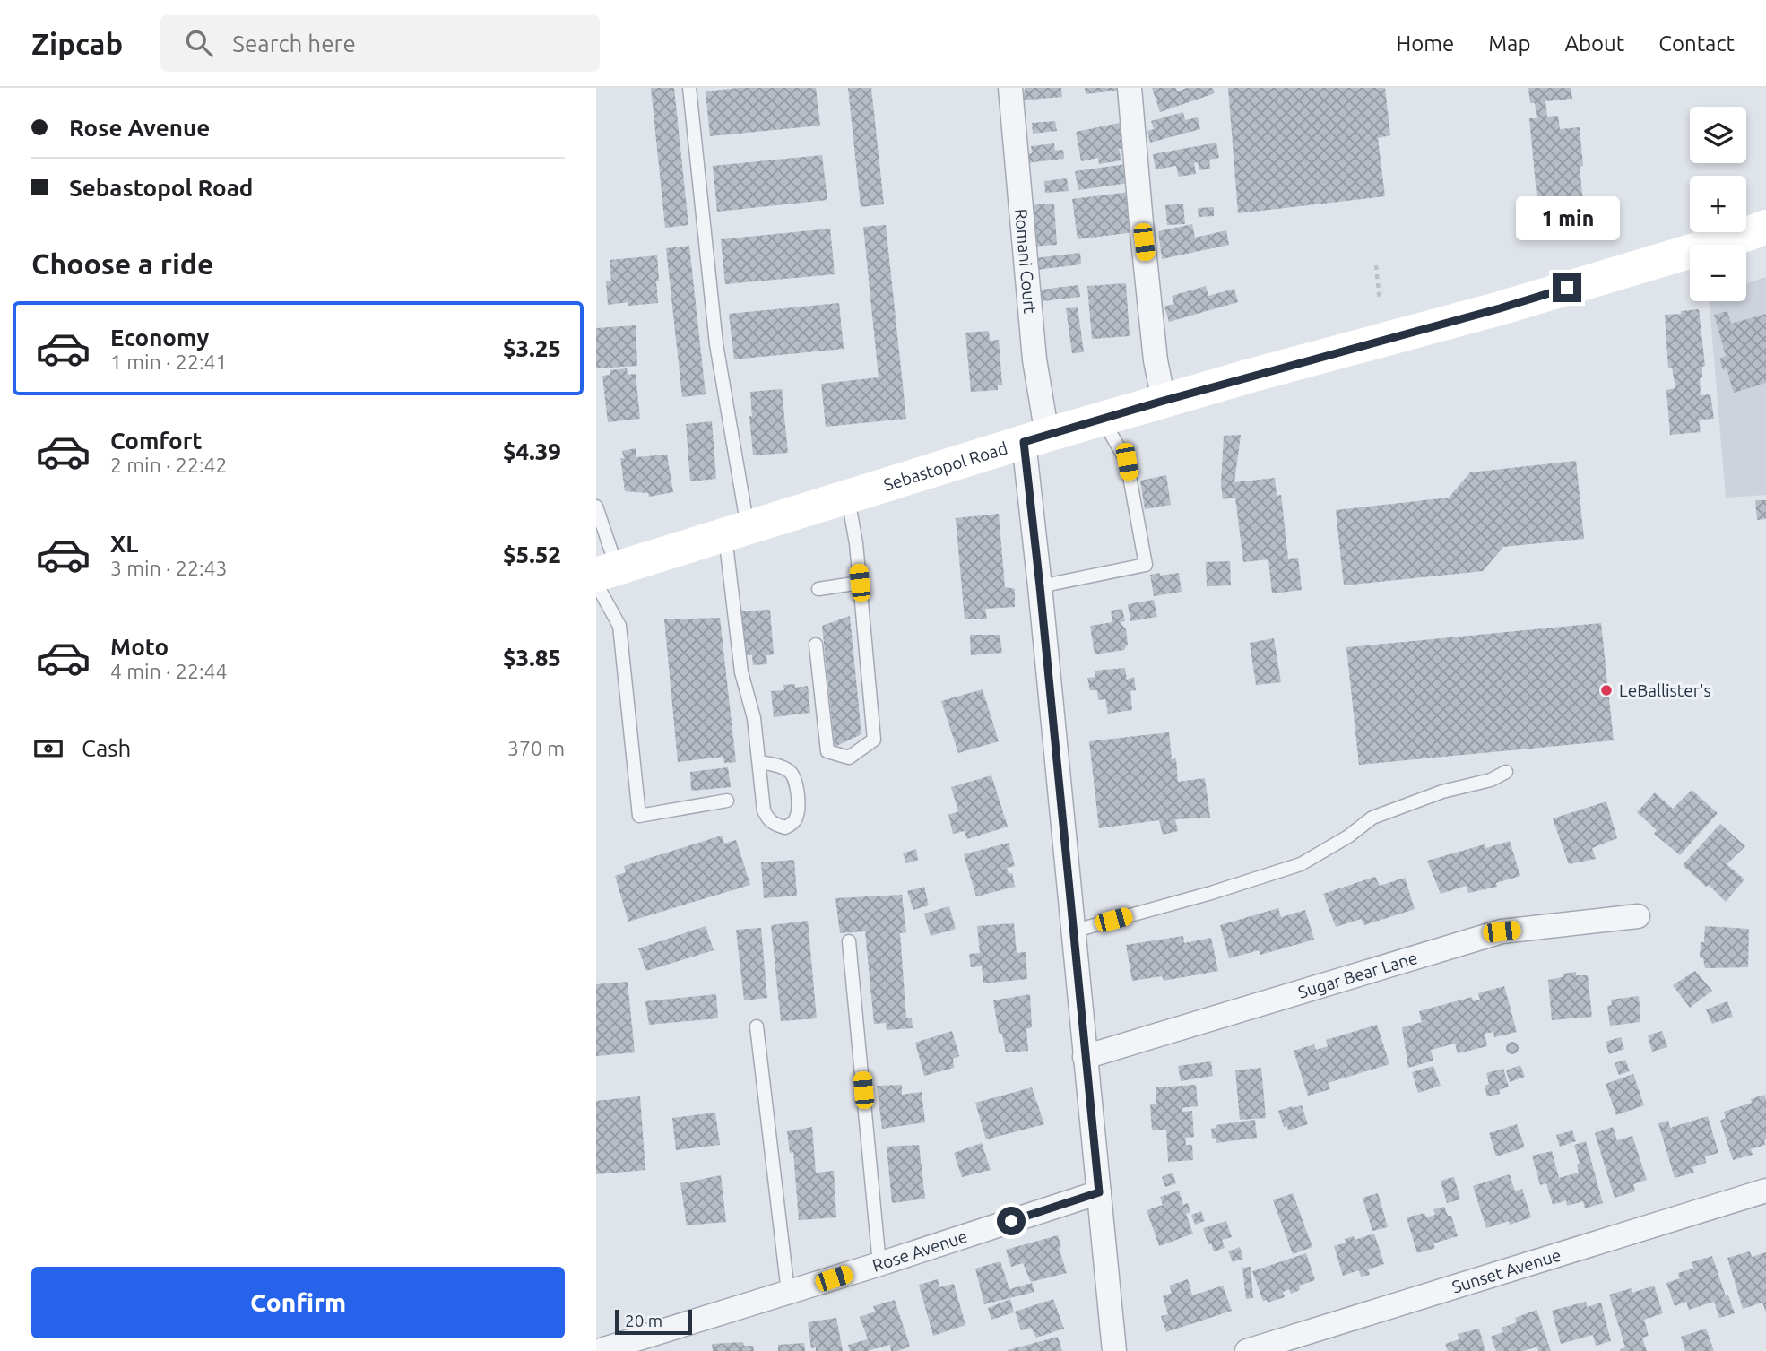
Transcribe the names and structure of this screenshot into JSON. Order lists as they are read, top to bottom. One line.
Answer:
{"streets":{"main road":["Sebastopol Road"],"street":["Romani Court","Sugar Bear Lane","Rose Avenue","Sunset Avenue"]},"crossings":[["Romani Court","Sebastopol Road"],["Romani Court","Sugar Bear Lane"],["Romani Court","Rose Avenue"]],"places":["LeBallister's"],"scale_bar":"20 m","page":{"header":"Zipcab","search":"Search here","nav":["Home","Map","About","Contact"],"banner":["Rose Avenue","Sebastopol Road"],"map_buttons":["+","−"],"bubble":"1 min","heading":"Choose a ride","list":[{"name":"Economy","note":"1 min · 22:41","value":"$3.25"},{"name":"Comfort","note":"2 min · 22:42","value":"$4.39"},{"name":"XL","note":"3 min · 22:43","value":"$5.52"},{"name":"Moto","note":"4 min · 22:44","value":"$3.85"}],"pay":["Cash","370 m"],"buttons":"Confirm","scale":"20 m"}}
